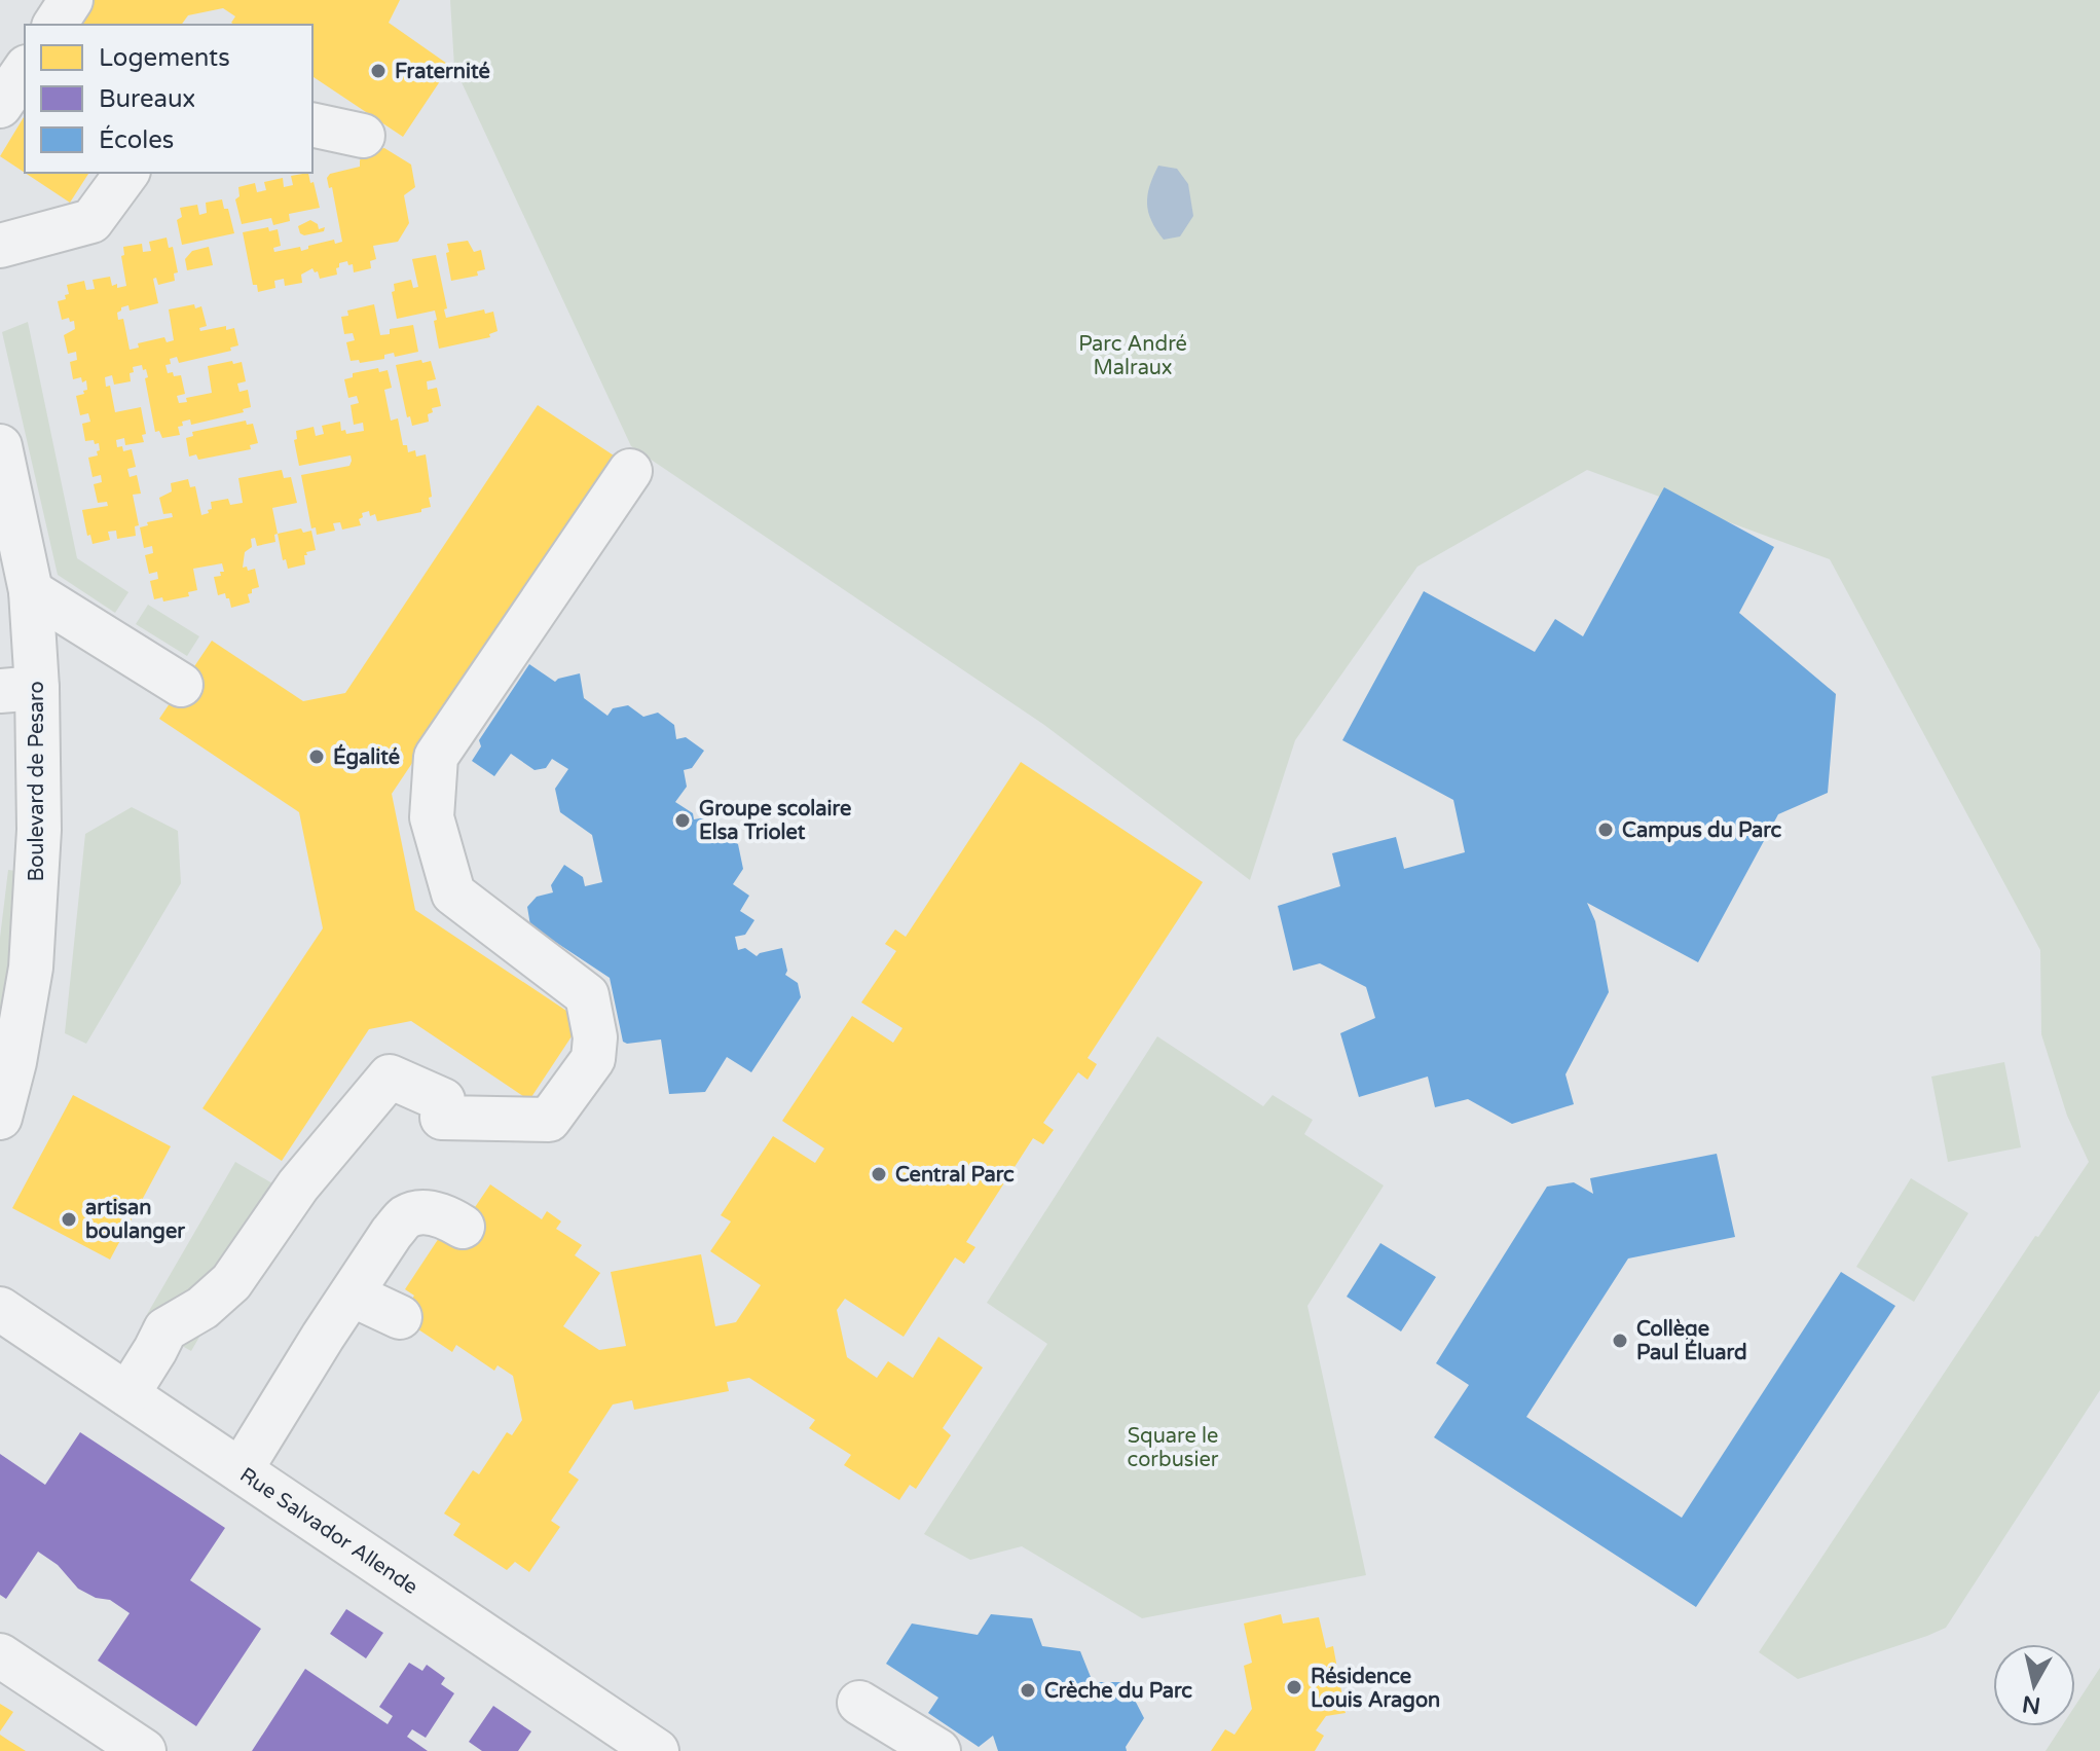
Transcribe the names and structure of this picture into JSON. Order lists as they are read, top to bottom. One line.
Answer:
{"streets":{"street":["Boulevard de Pesaro","Rue Salvador Allende"]},"parks":["Parc André Malraux","Square le corbusier"],"places":["Fraternité","Égalité","Groupe scolaire Elsa Triolet","Campus du Parc","Central Parc","artisan boulanger","Collège Paul Éluard","Résidence Louis Aragon","Crèche du Parc"],"legend":["Logements","Bureaux","Écoles"],"north":"bottom"}
